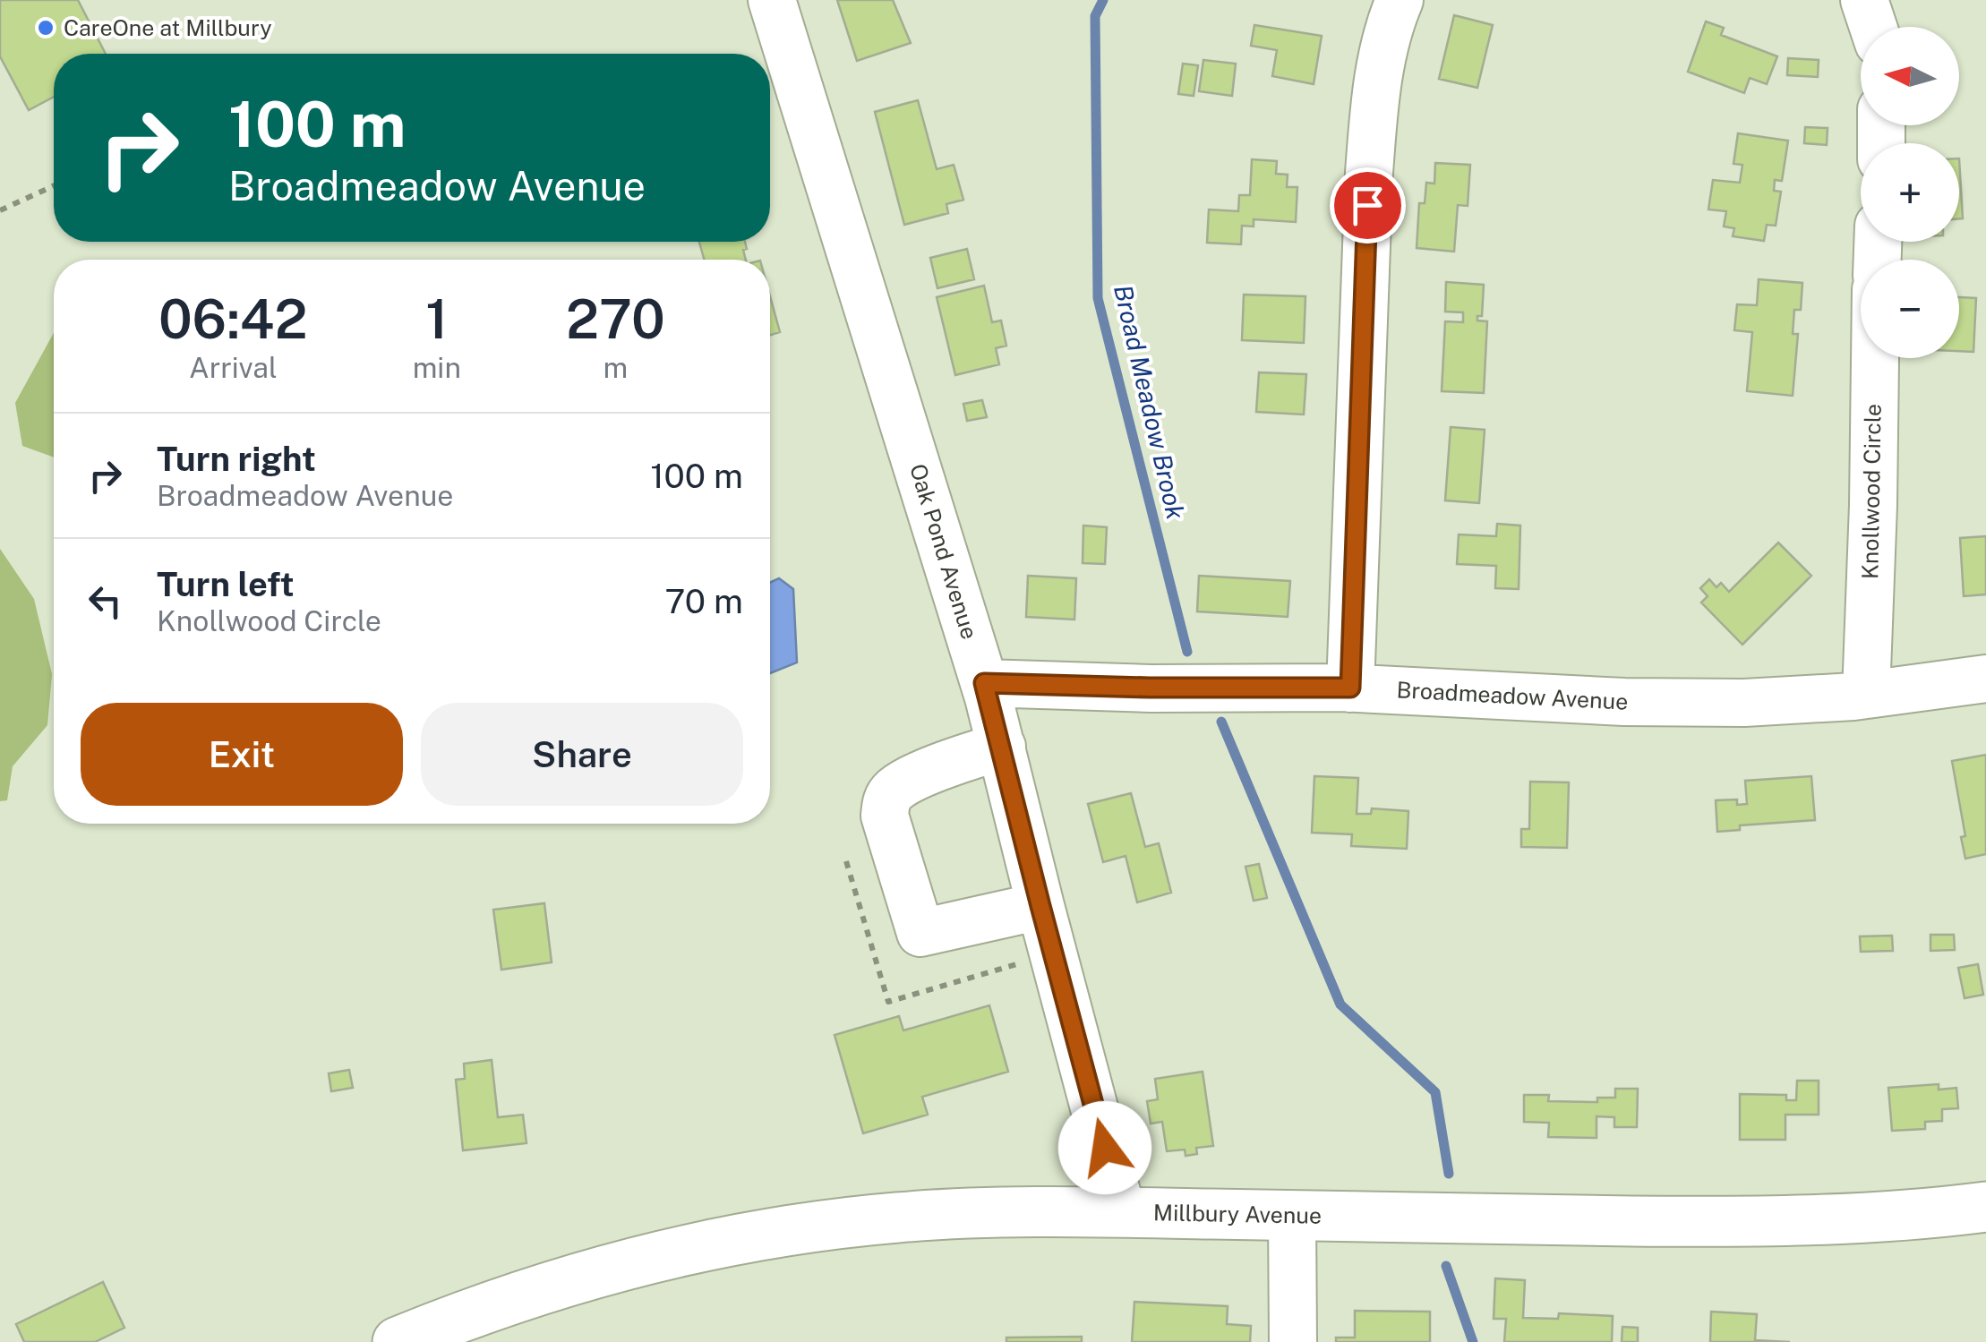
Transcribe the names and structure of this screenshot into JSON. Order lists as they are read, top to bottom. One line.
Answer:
{"streets":{"main road":["Millbury Avenue"],"street":["Knollwood Circle","Oak Pond Avenue","Broadmeadow Avenue"]},"crossings":[["Knollwood Circle","Broadmeadow Avenue"],["Oak Pond Avenue","Broadmeadow Avenue"],["Oak Pond Avenue","Millbury Avenue"]],"water":["Broad Meadow Brook"],"places":["CareOne at Millbury"],"north":"left","page":{"map_buttons":["+","−"],"turn":["100 m","Broadmeadow Avenue"],"eta":["06:42","Arrival","1","min","270","m"],"list":[{"name":"Turn right","note":"Broadmeadow Avenue","value":"100 m"},{"name":"Turn left","note":"Knollwood Circle","value":"70 m"}],"buttons":["Exit","Share"]}}
